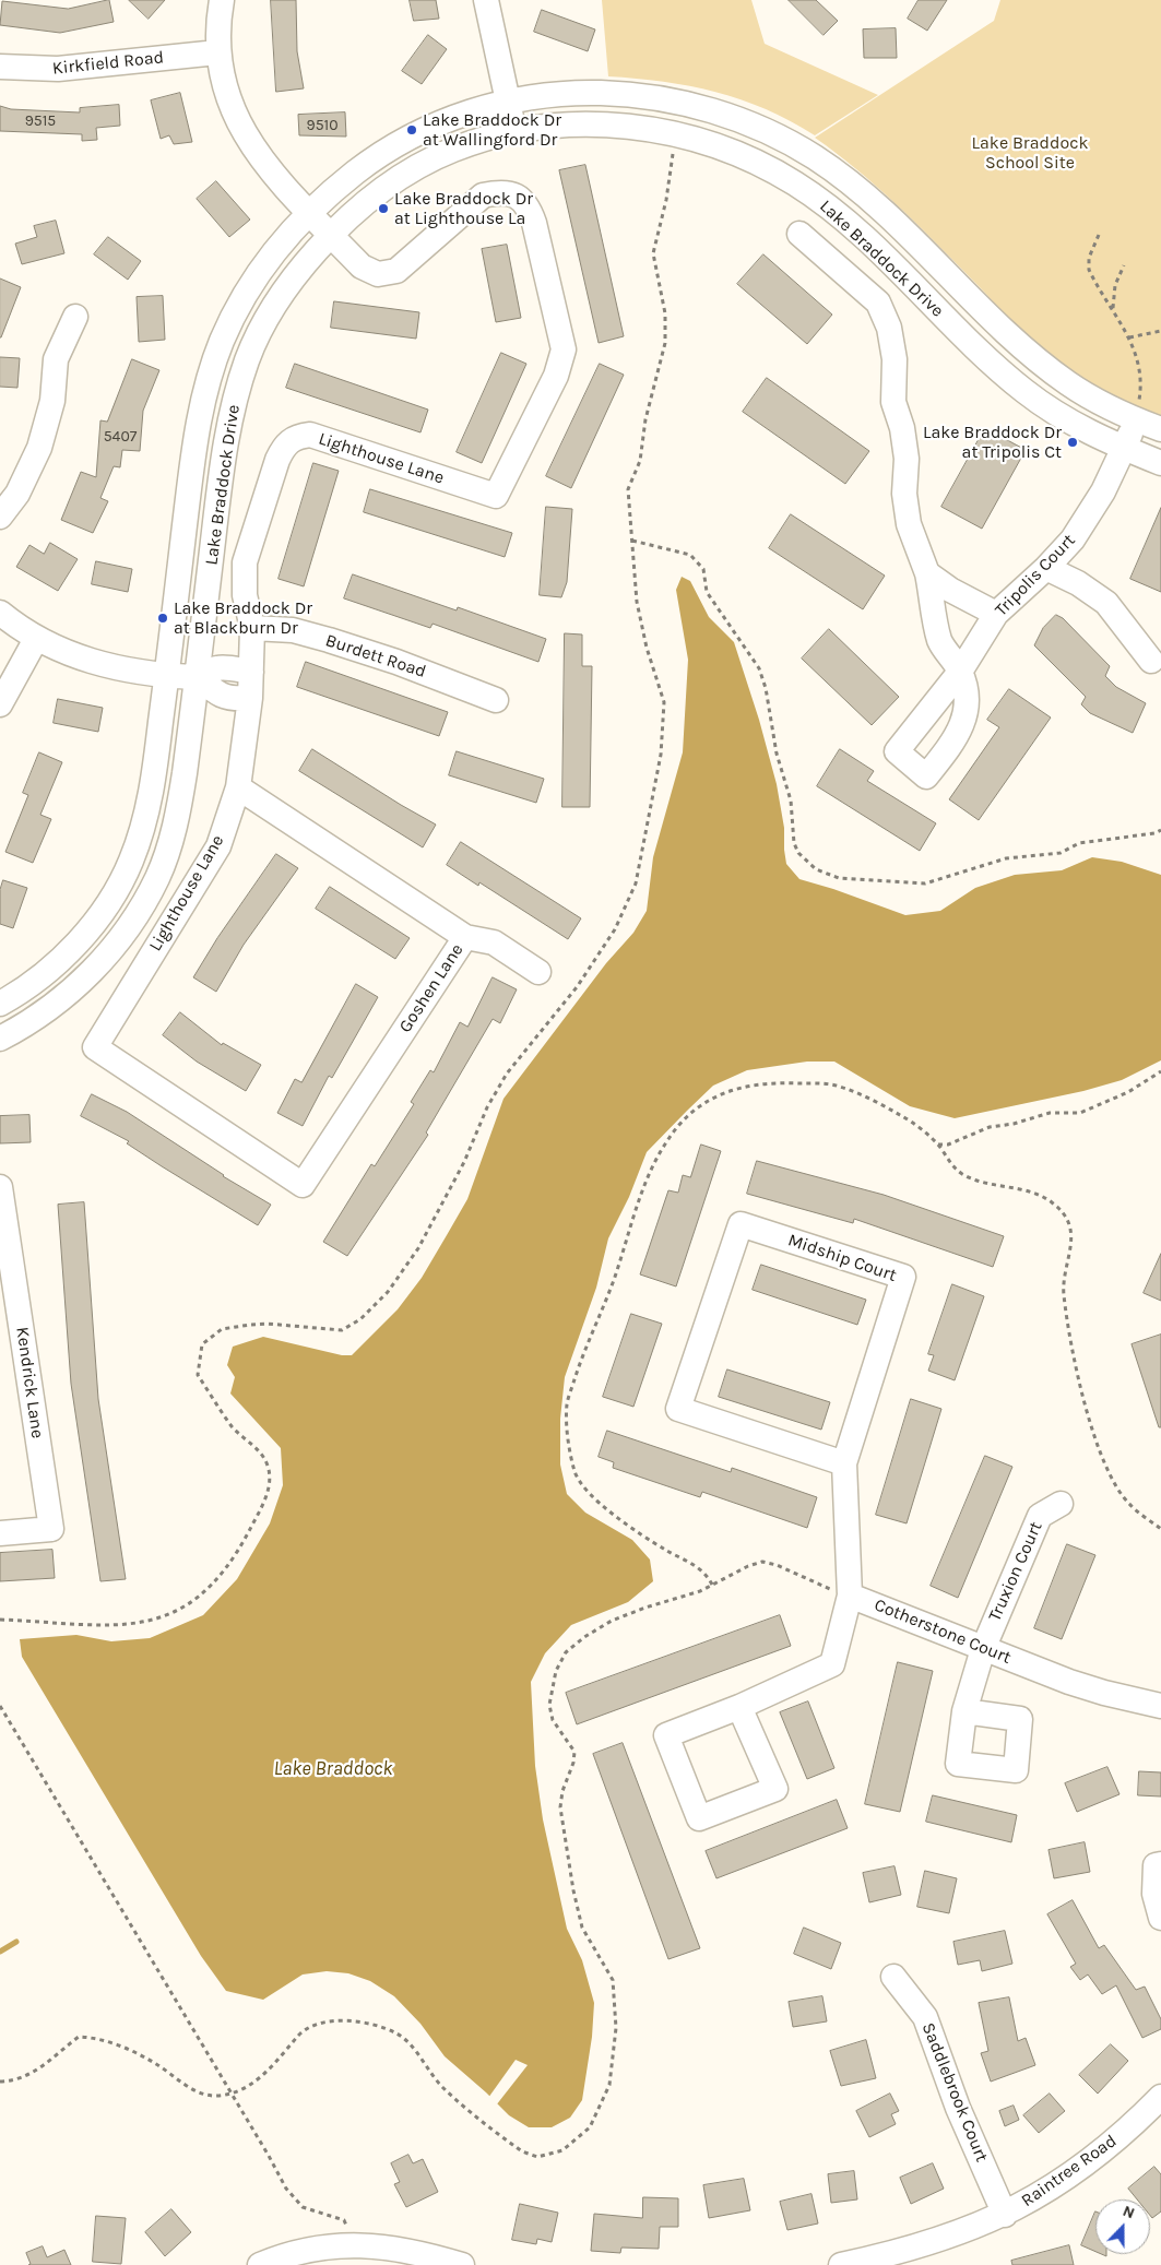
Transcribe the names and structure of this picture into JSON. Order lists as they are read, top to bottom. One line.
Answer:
{"streets":{"street":["Kirkfield Road","Lake Braddock Drive","Lighthouse Lane","Tripolis Court","Burdett Road","Goshen Lane","Midship Court","Kendrick Lane","Truxion Court","Cotherstone Court","Saddlebrook Court","Raintree Road"]},"crossings":[["Kirkfield Road","Lighthouse Lane"],["Lake Braddock Drive","Lighthouse Lane"],["Lake Braddock Drive","Tripolis Court"],["Lighthouse Lane","Burdett Road"],["Lighthouse Lane","Goshen Lane"],["Midship Court","Cotherstone Court"],["Truxion Court","Cotherstone Court"],["Saddlebrook Court","Raintree Road"]],"water":["Lake Braddock"],"parks":["Lake Braddock School Site"],"places":["Lake Braddock Dr at Wallingford Dr","Lake Braddock Dr at Lighthouse La","Lake Braddock Dr at Tripolis Ct","Lake Braddock Dr at Blackburn Dr"],"house_numbers":["9515","9510","5407"],"north":"top"}
